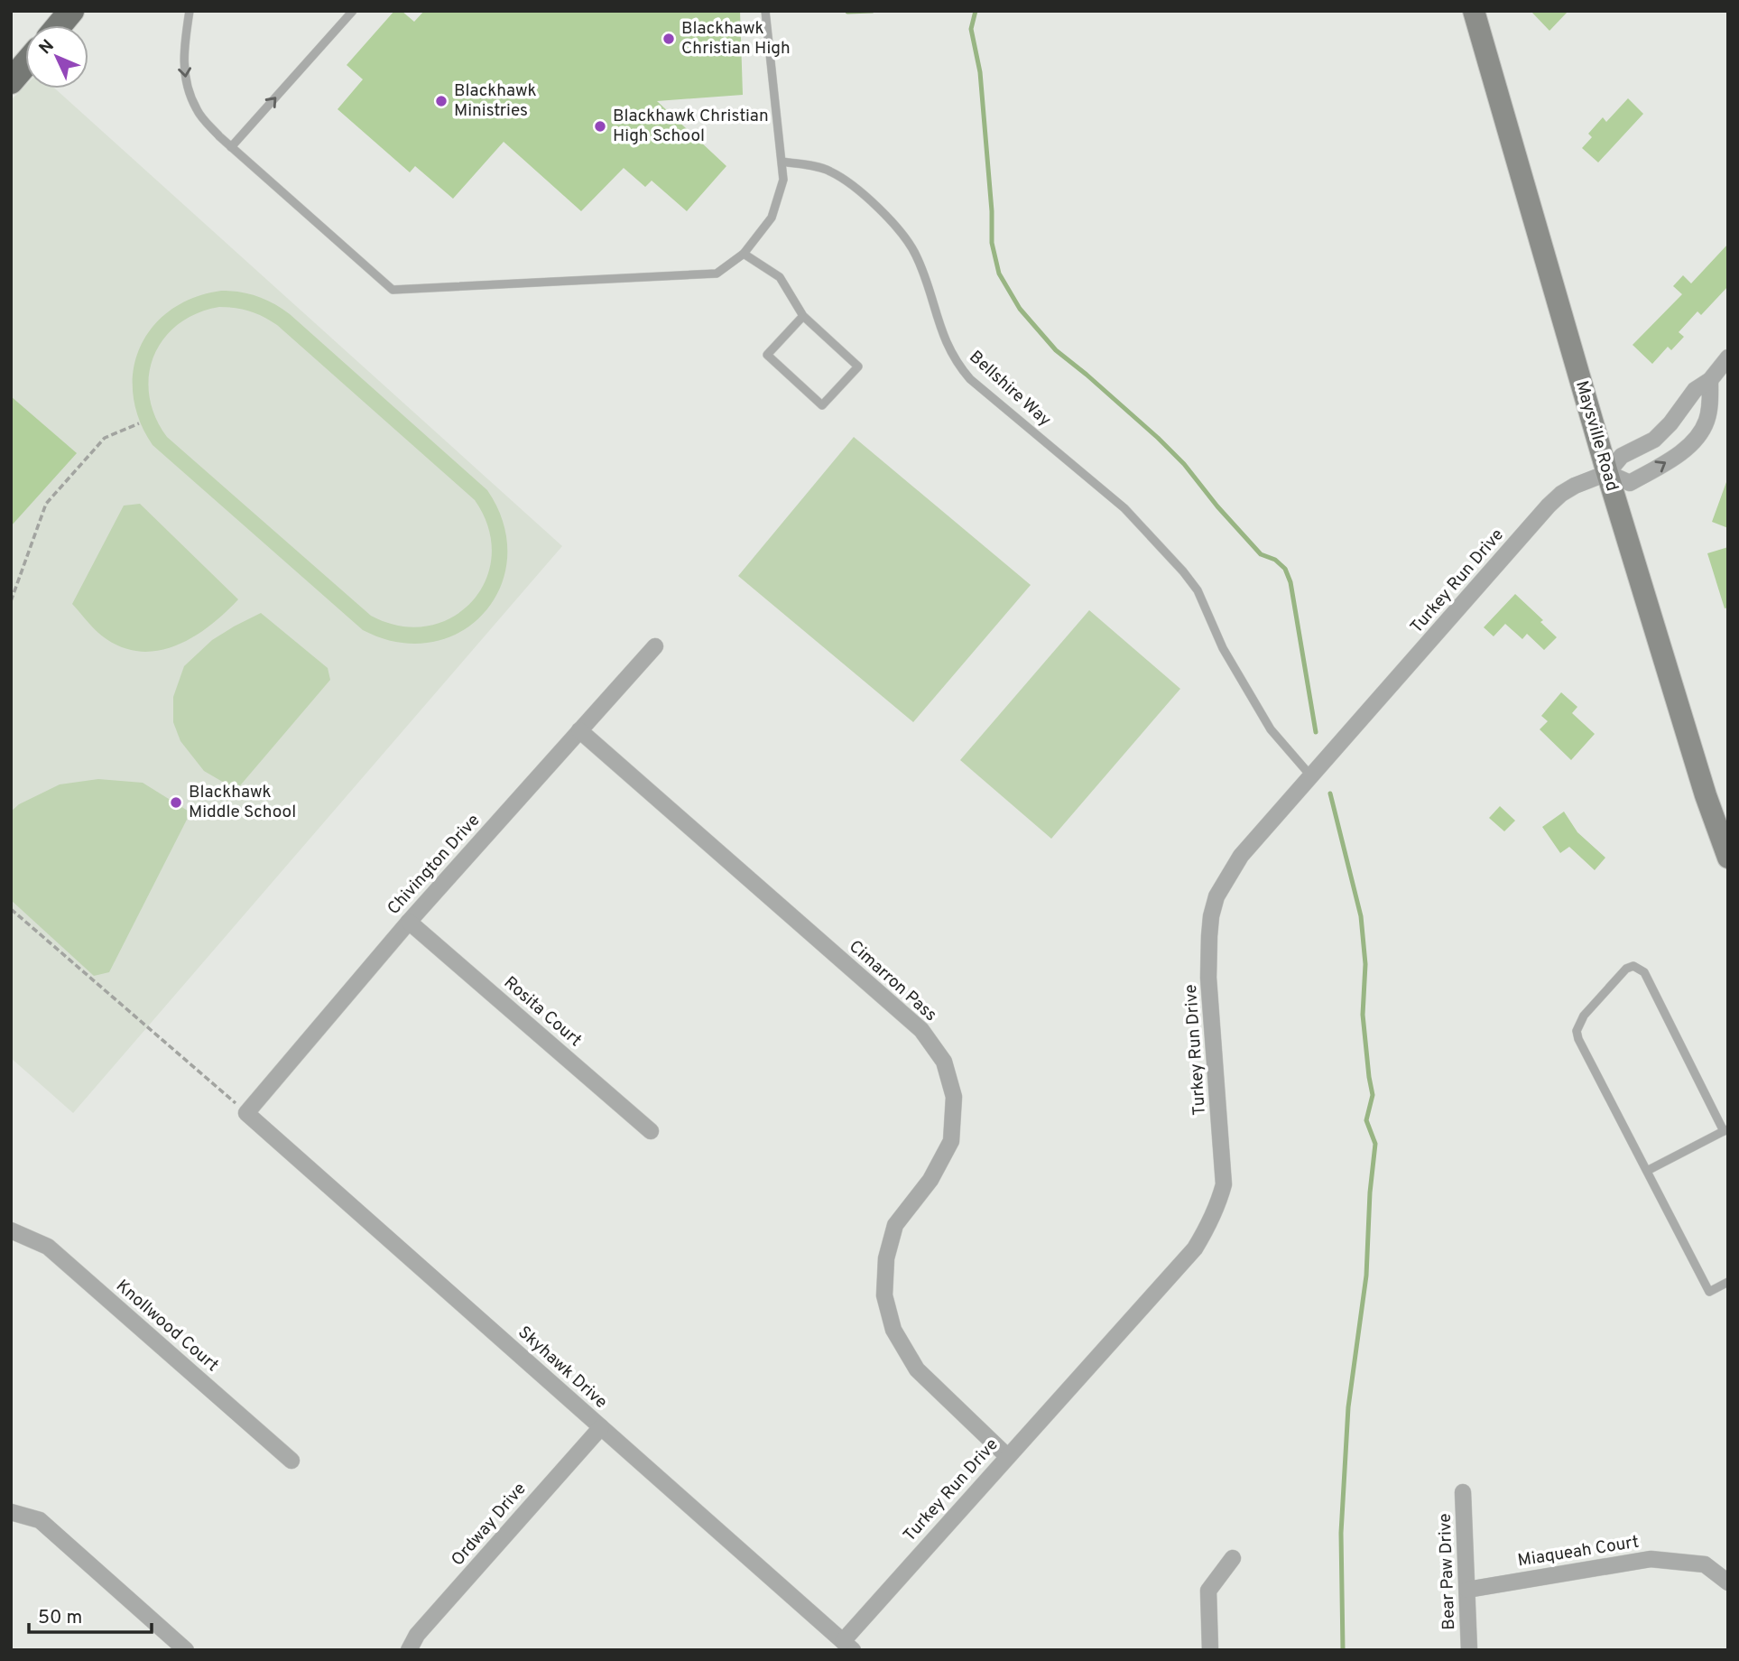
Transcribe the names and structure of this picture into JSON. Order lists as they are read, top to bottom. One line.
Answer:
{"streets":{"main road":["Maysville Road"],"street":["Turkey Run Drive","Chivington Drive","Cimarron Pass","Rosita Court","Knollwood Court","Skyhawk Drive","Ordway Drive","Miaqueah Court","Bear Paw Drive"],"lane":["Bellshire Way"]},"crossings":[["Bellshire Way","Turkey Run Drive"],["Maysville Road","Turkey Run Drive"],["Turkey Run Drive","Cimarron Pass"],["Turkey Run Drive","Skyhawk Drive"],["Chivington Drive","Cimarron Pass"],["Chivington Drive","Rosita Court"],["Chivington Drive","Skyhawk Drive"],["Skyhawk Drive","Ordway Drive"],["Miaqueah Court","Bear Paw Drive"]],"places":["Blackhawk Christian High","Blackhawk Ministries","Blackhawk Christian High School","Blackhawk Middle School"],"scale_bar":"50 m","north":"top left"}
